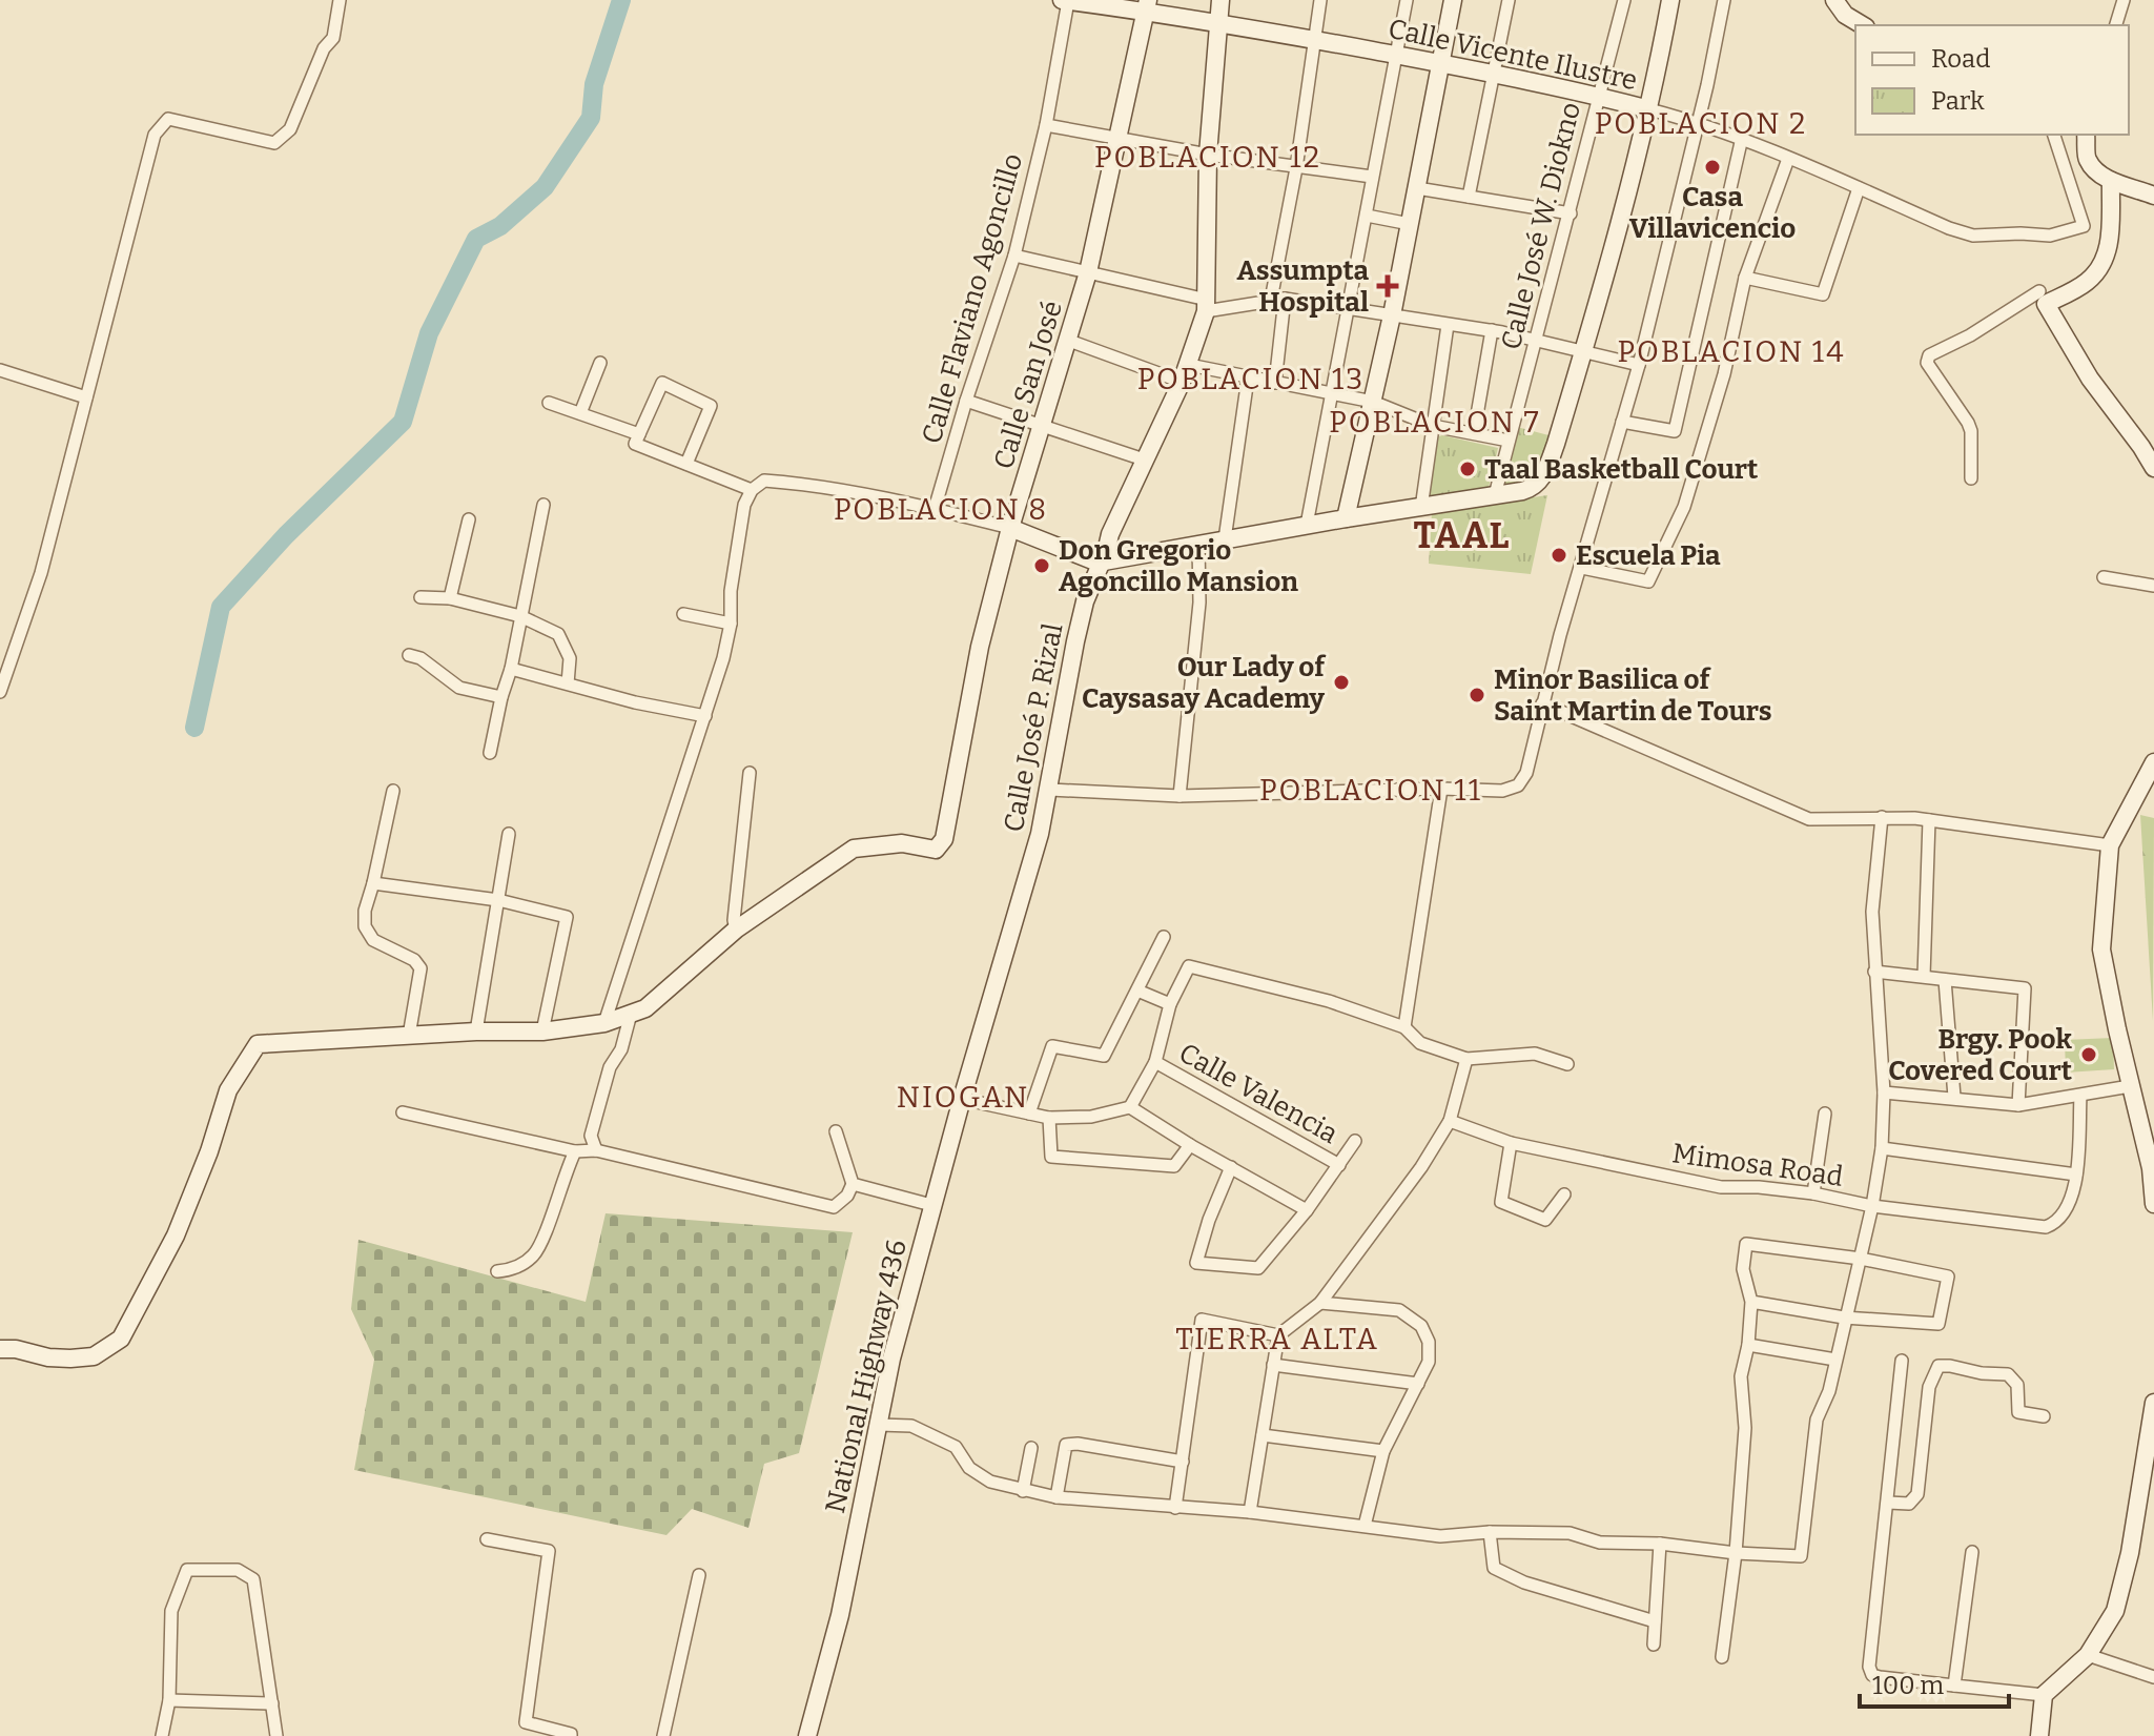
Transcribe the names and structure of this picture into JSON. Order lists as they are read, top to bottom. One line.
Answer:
{"streets":{"street":["Calle Vicente Ilustre","Calle José W. Diokno","Calle Flaviano Agoncillo","Calle San José","Calle José P. Rizal","Calle Valencia","Mimosa Road","National Highway 436"]},"crossings":[["Calle Vicente Ilustre","Calle José W. Diokno"],["Calle Vicente Ilustre","Calle Flaviano Agoncillo"],["Calle Vicente Ilustre","Calle San José"],["Calle Vicente Ilustre","Calle José P. Rizal"],["Calle José P. Rizal","National Highway 436"]],"districts":["POBLACION 2","POBLACION 12","POBLACION 14","POBLACION 13","POBLACION 7","POBLACION 8","TAAL","POBLACION 11","NIOGAN","TIERRA ALTA"],"places":{"other":["Casa Villavicencio","Taal Basketball Court","Escuela Pia","Don Gregorio Agoncillo Mansion","Our Lady of Caysasay Academy","Minor Basilica of Saint Martin de Tours","Brgy. Pook Covered Court"],"health":["Assumpta Hospital"]},"legend":["Road","Park"],"scale_bar":"100 m"}
